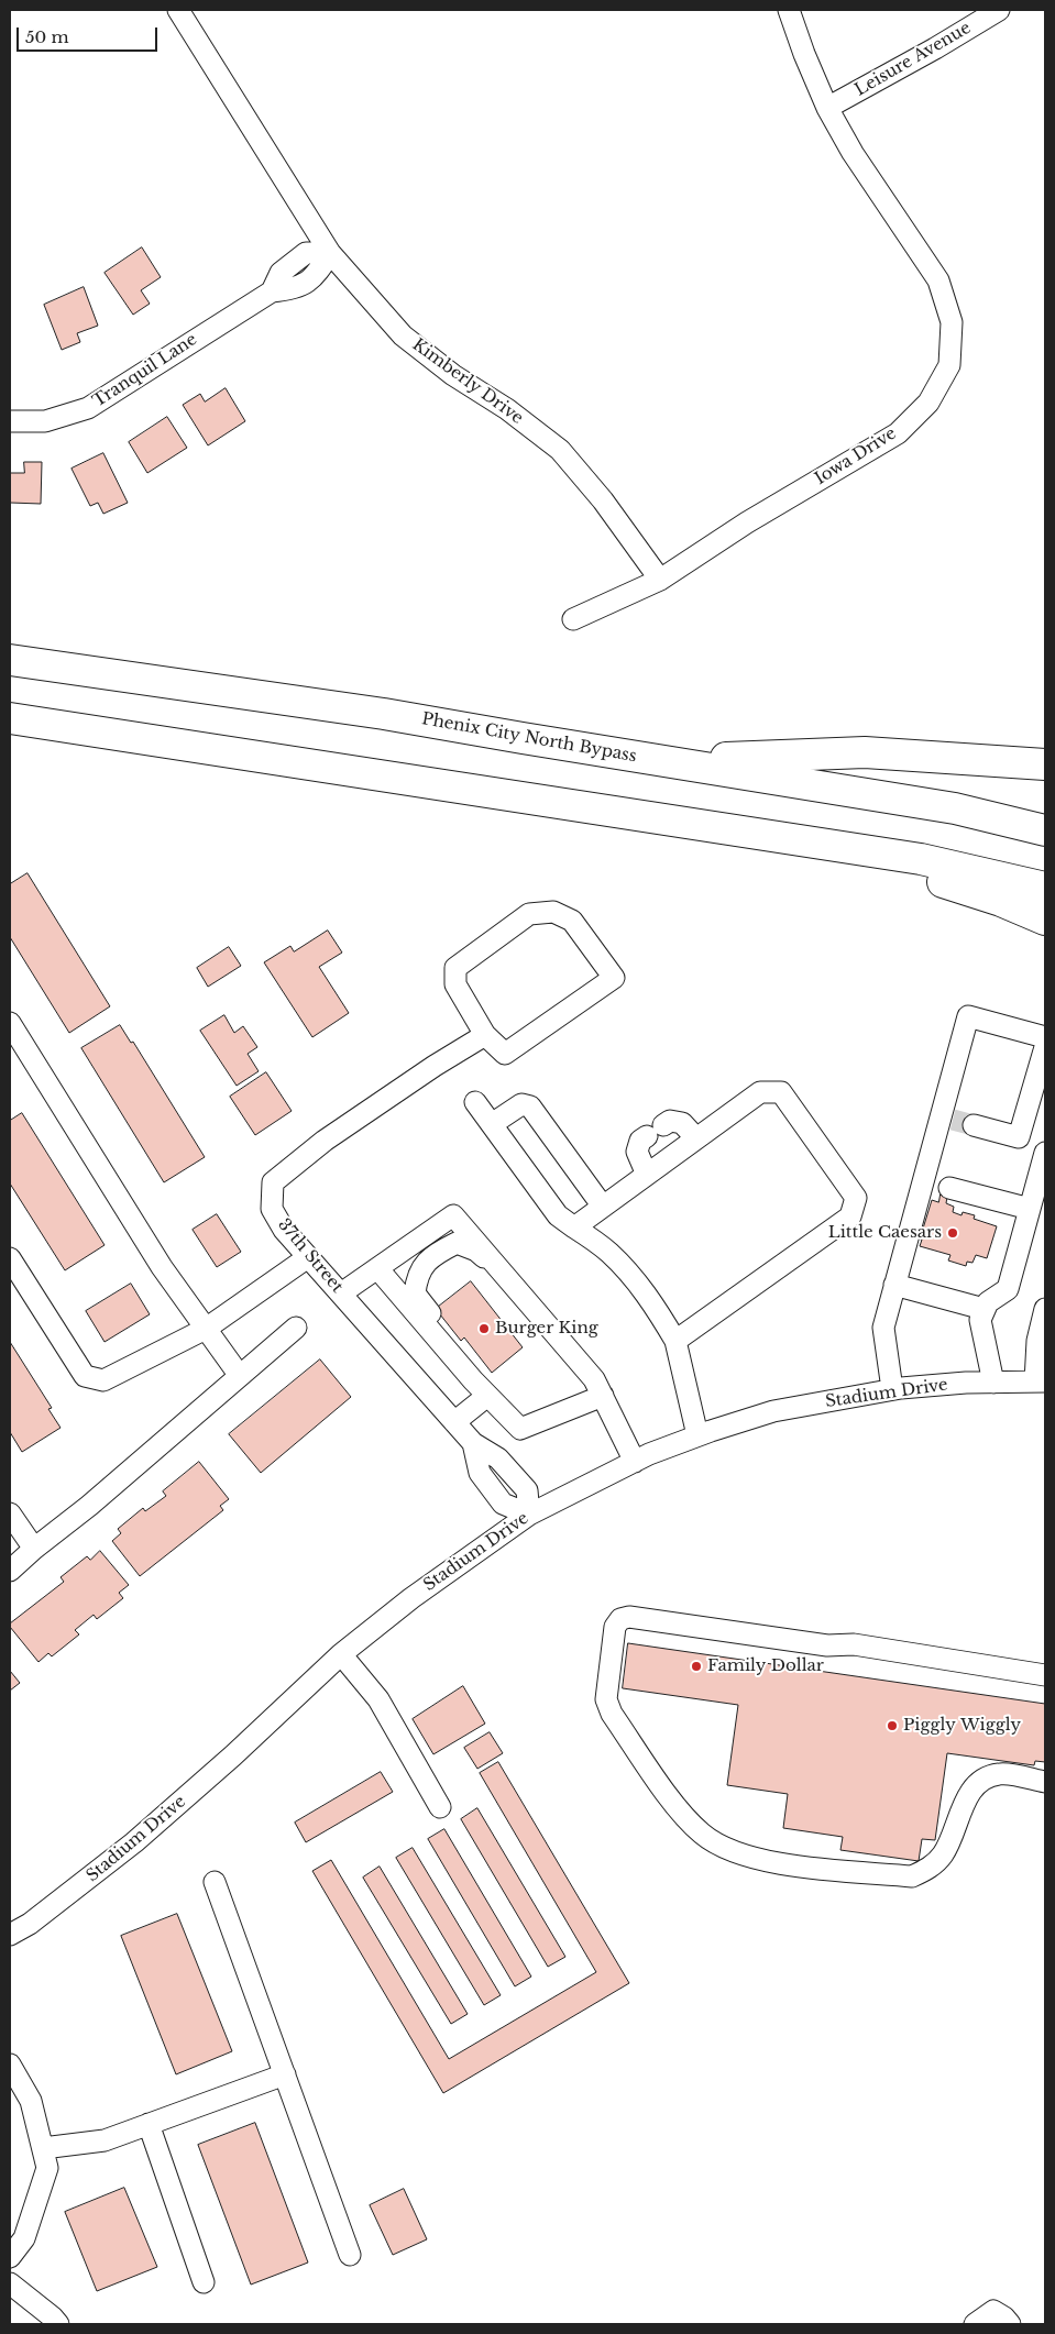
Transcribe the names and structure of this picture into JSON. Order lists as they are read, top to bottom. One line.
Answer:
{"streets":{"highway":["Phenix City North Bypass"],"street":["Leisure Avenue","Tranquil Lane","Kimberly Drive","Iowa Drive","37th Street","Stadium Drive"]},"crossings":[["Leisure Avenue","Iowa Drive"],["Tranquil Lane","Kimberly Drive"],["Kimberly Drive","Iowa Drive"],["37th Street","Stadium Drive"]],"places":["Little Caesars","Burger King","Family Dollar","Piggly Wiggly"],"scale_bar":"50 m"}
